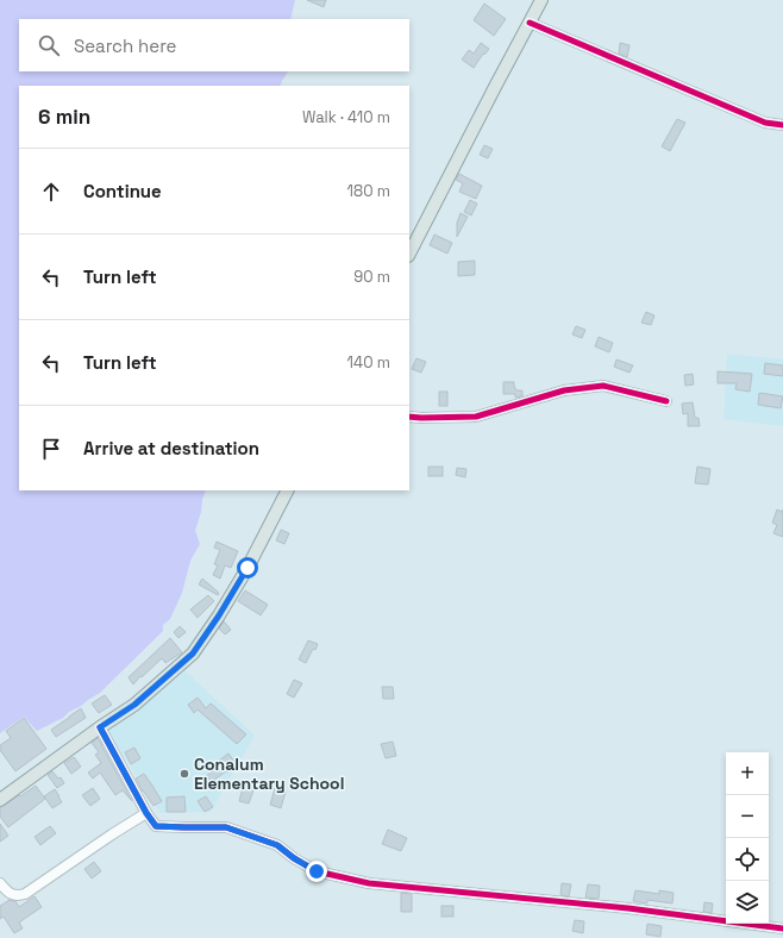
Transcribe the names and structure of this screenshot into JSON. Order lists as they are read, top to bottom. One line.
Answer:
{"places":["Conalum Elementary School"],"page":{"search":"Search here","heading":["6 min","Walk · 410 m"],"list":[["Continue","180 m"],["Turn left","90 m"],["Turn left","140 m"],"Arrive at destination"],"map_buttons":["+","−"]}}
